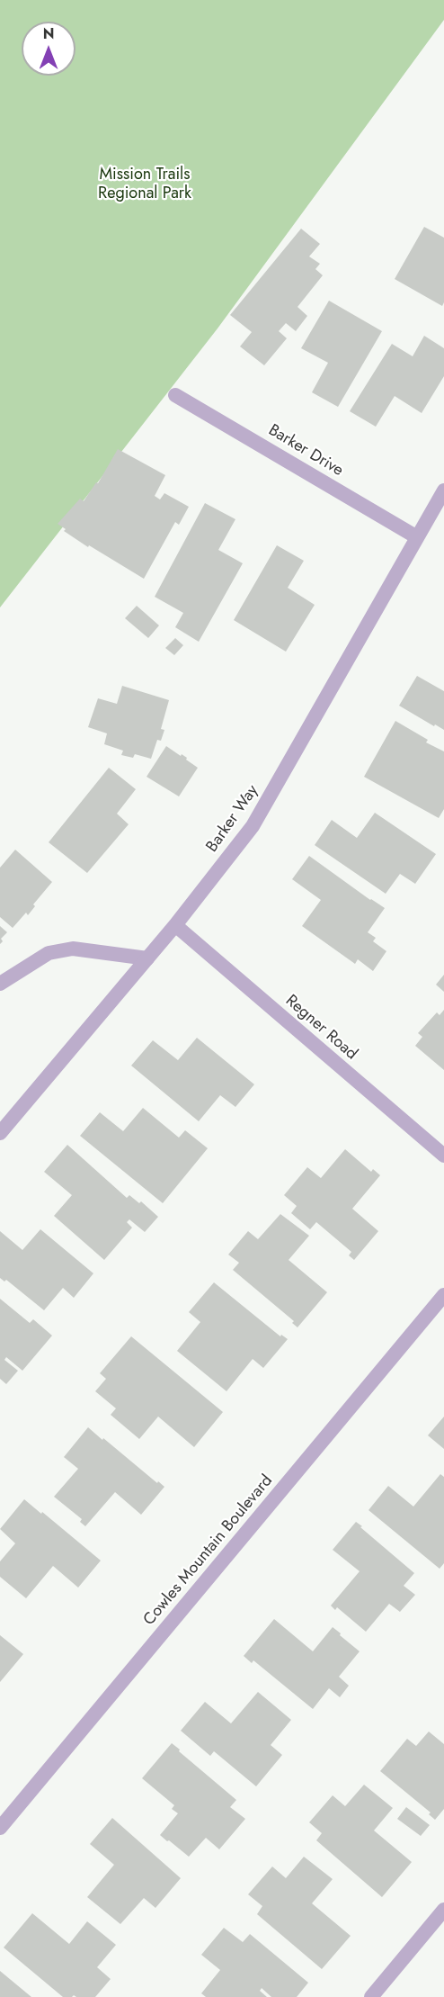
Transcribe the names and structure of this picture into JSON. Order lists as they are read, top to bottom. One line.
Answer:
{"streets":{"street":["Barker Drive","Barker Way","Regner Road","Cowles Mountain Boulevard"]},"crossings":[["Barker Drive","Barker Way"],["Barker Way","Regner Road"]],"parks":["Mission Trails Regional Park"],"north":"top"}
